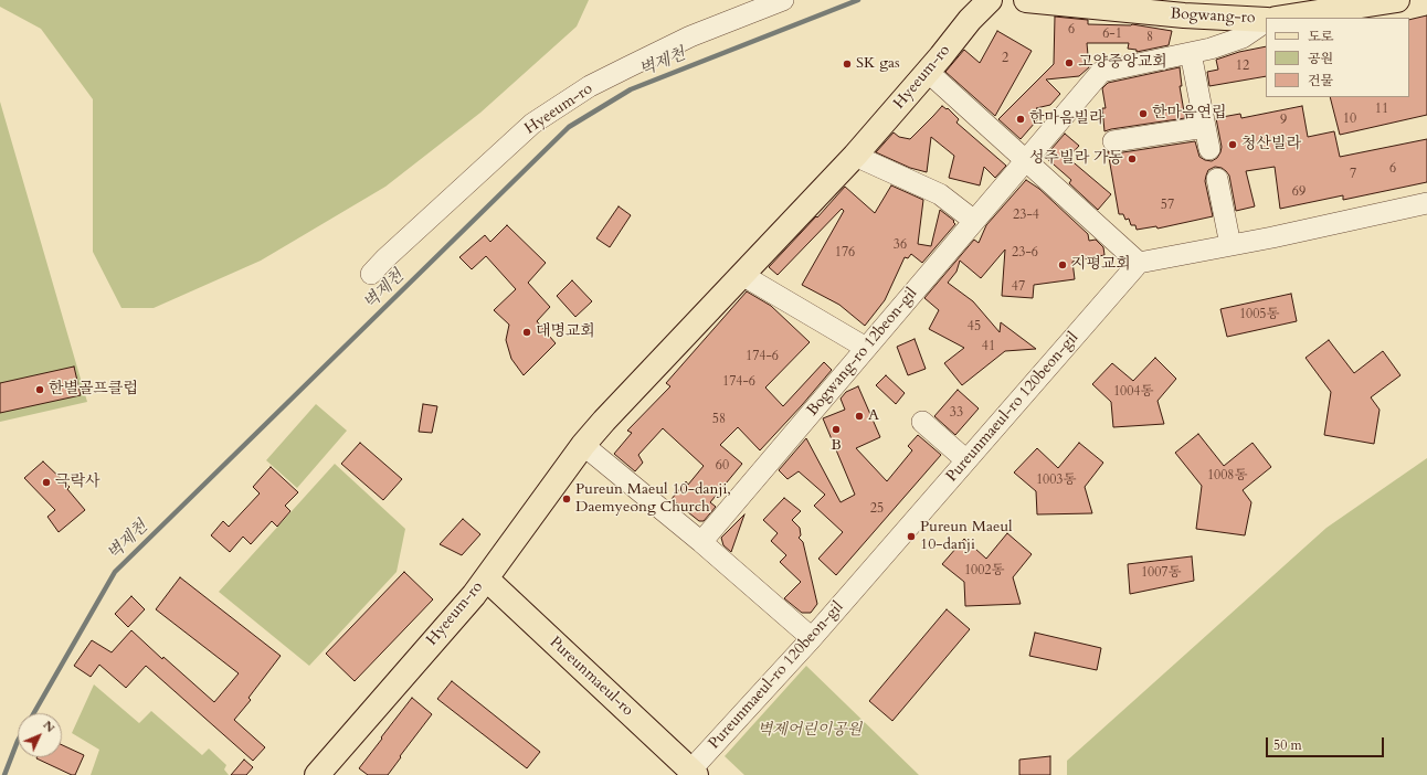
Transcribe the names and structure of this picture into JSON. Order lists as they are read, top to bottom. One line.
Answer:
{"streets":{"main road":["Bogwang-ro","Hyeeum-ro","Pureunmaeul-ro"],"street":["Bogwang-ro 12beon-gil","Pureunmaeul-ro 120beon-gil"]},"crossings":[["Hyeeum-ro","Pureunmaeul-ro"],["Pureunmaeul-ro 120beon-gil","Pureunmaeul-ro"]],"water":["벽제천"],"parks":["벽제어린이공원"],"places":["고양중앙교회","SK gas","한마음연립","한마음빌라","청산빌라","성주빌라 가동","지평교회","대명교회","한별골프클럽","A","B","극락사","Pureun Maeul 10-danji, Daemyeong Church","Pureun Maeul 10-danji"],"house_numbers":["6","6-1","8","2","12","11","10","9","6","7","69","57","23-4","36","176","23-6","47","1005동","45","41","174-6","174-6","1004동","33","58","60","1008동","1003동","25","1002동","1007동"],"legend":["도로","공원","건물"],"scale_bar":"50 m","north":"top right"}
